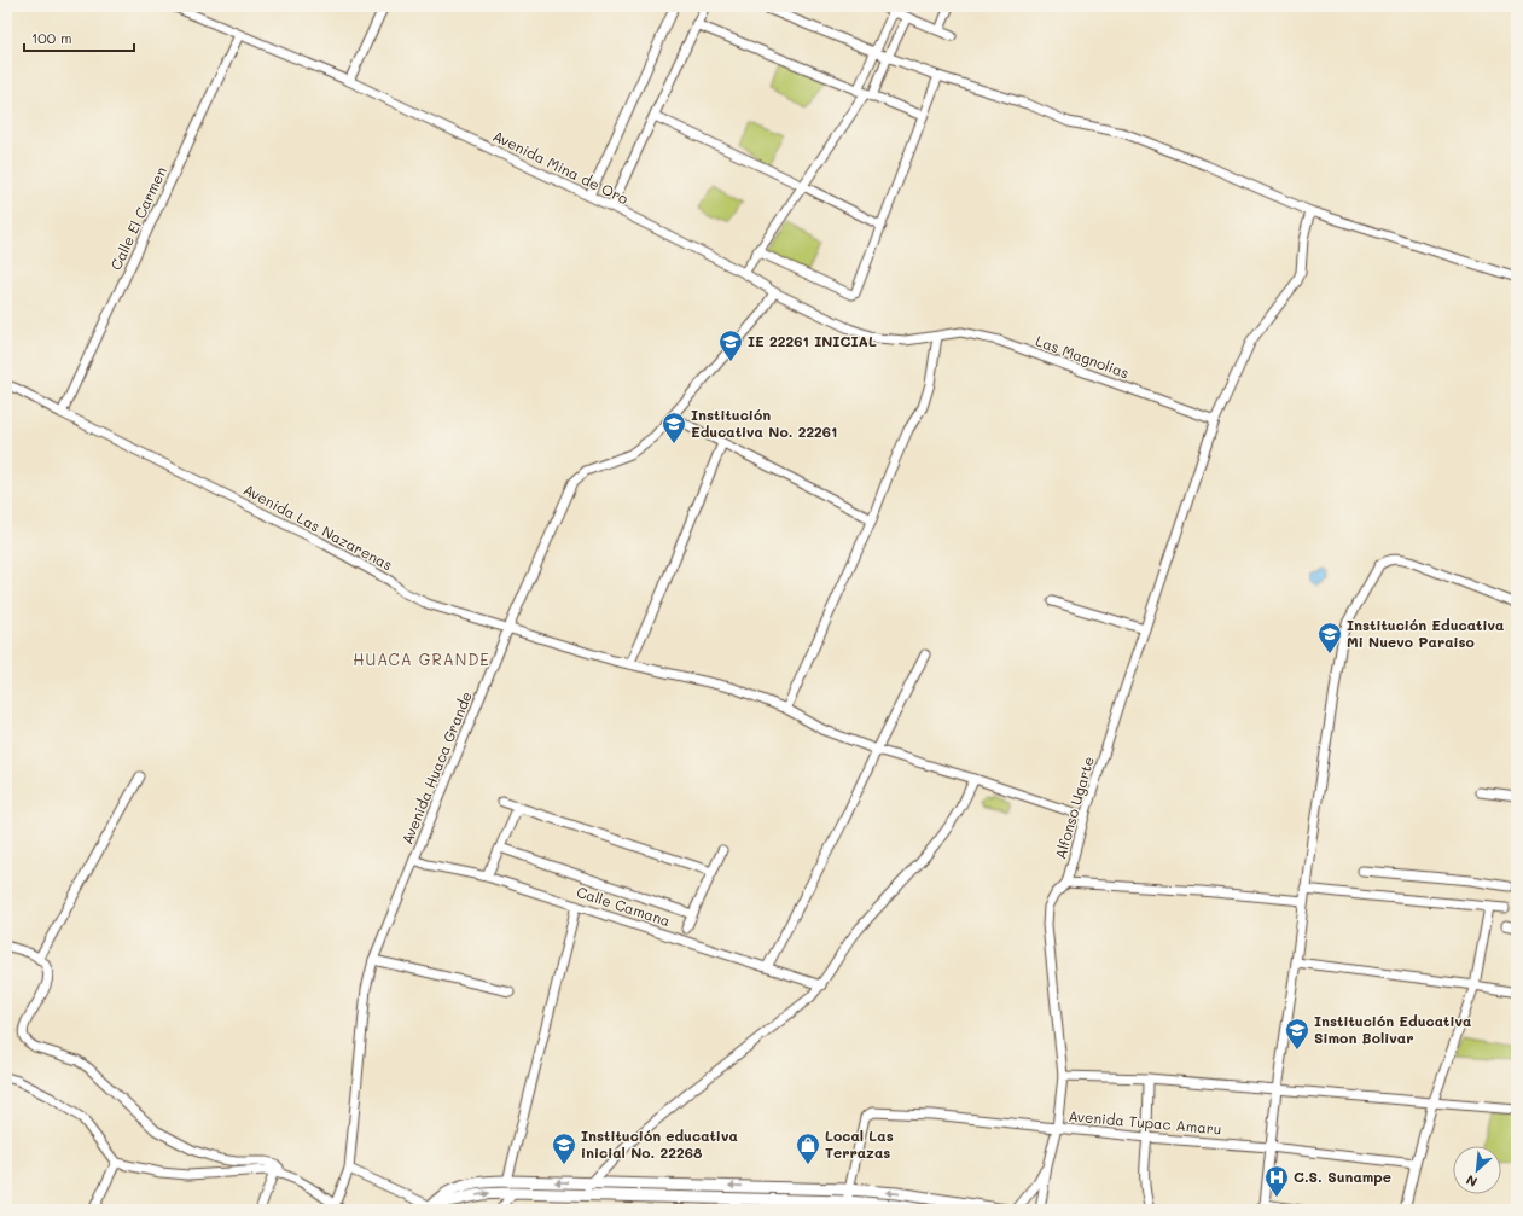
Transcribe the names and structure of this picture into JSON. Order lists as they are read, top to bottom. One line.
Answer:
{"streets":{"street":["Avenida Mina de Oro","Calle El Carmen","Las Magnolias","Avenida Las Nazarenas","Avenida Huaca Grande","Alfonso Ugarte","Calle Camana","Avenida Tupac Amaru"]},"crossings":[["Avenida Mina de Oro","Calle El Carmen"],["Avenida Mina de Oro","Las Magnolias"],["Avenida Mina de Oro","Avenida Huaca Grande"],["Calle El Carmen","Avenida Las Nazarenas"],["Las Magnolias","Alfonso Ugarte"],["Avenida Las Nazarenas","Avenida Huaca Grande"],["Avenida Las Nazarenas","Alfonso Ugarte"],["Avenida Huaca Grande","Calle Camana"],["Alfonso Ugarte","Avenida Tupac Amaru"]],"districts":["HUACA GRANDE"],"places":{"school or university":["IE 22261 INICIAL","Institución Educativa No. 22261","Institución Educativa Mi Nuevo Paraiso","Institución Educativa Simon Bolivar","Institución educativa inicial No. 22268"],"shop":["Local Las Terrazas"],"hospital":["C.S. Sunampe"]},"scale_bar":"100 m","north":"bottom left"}
